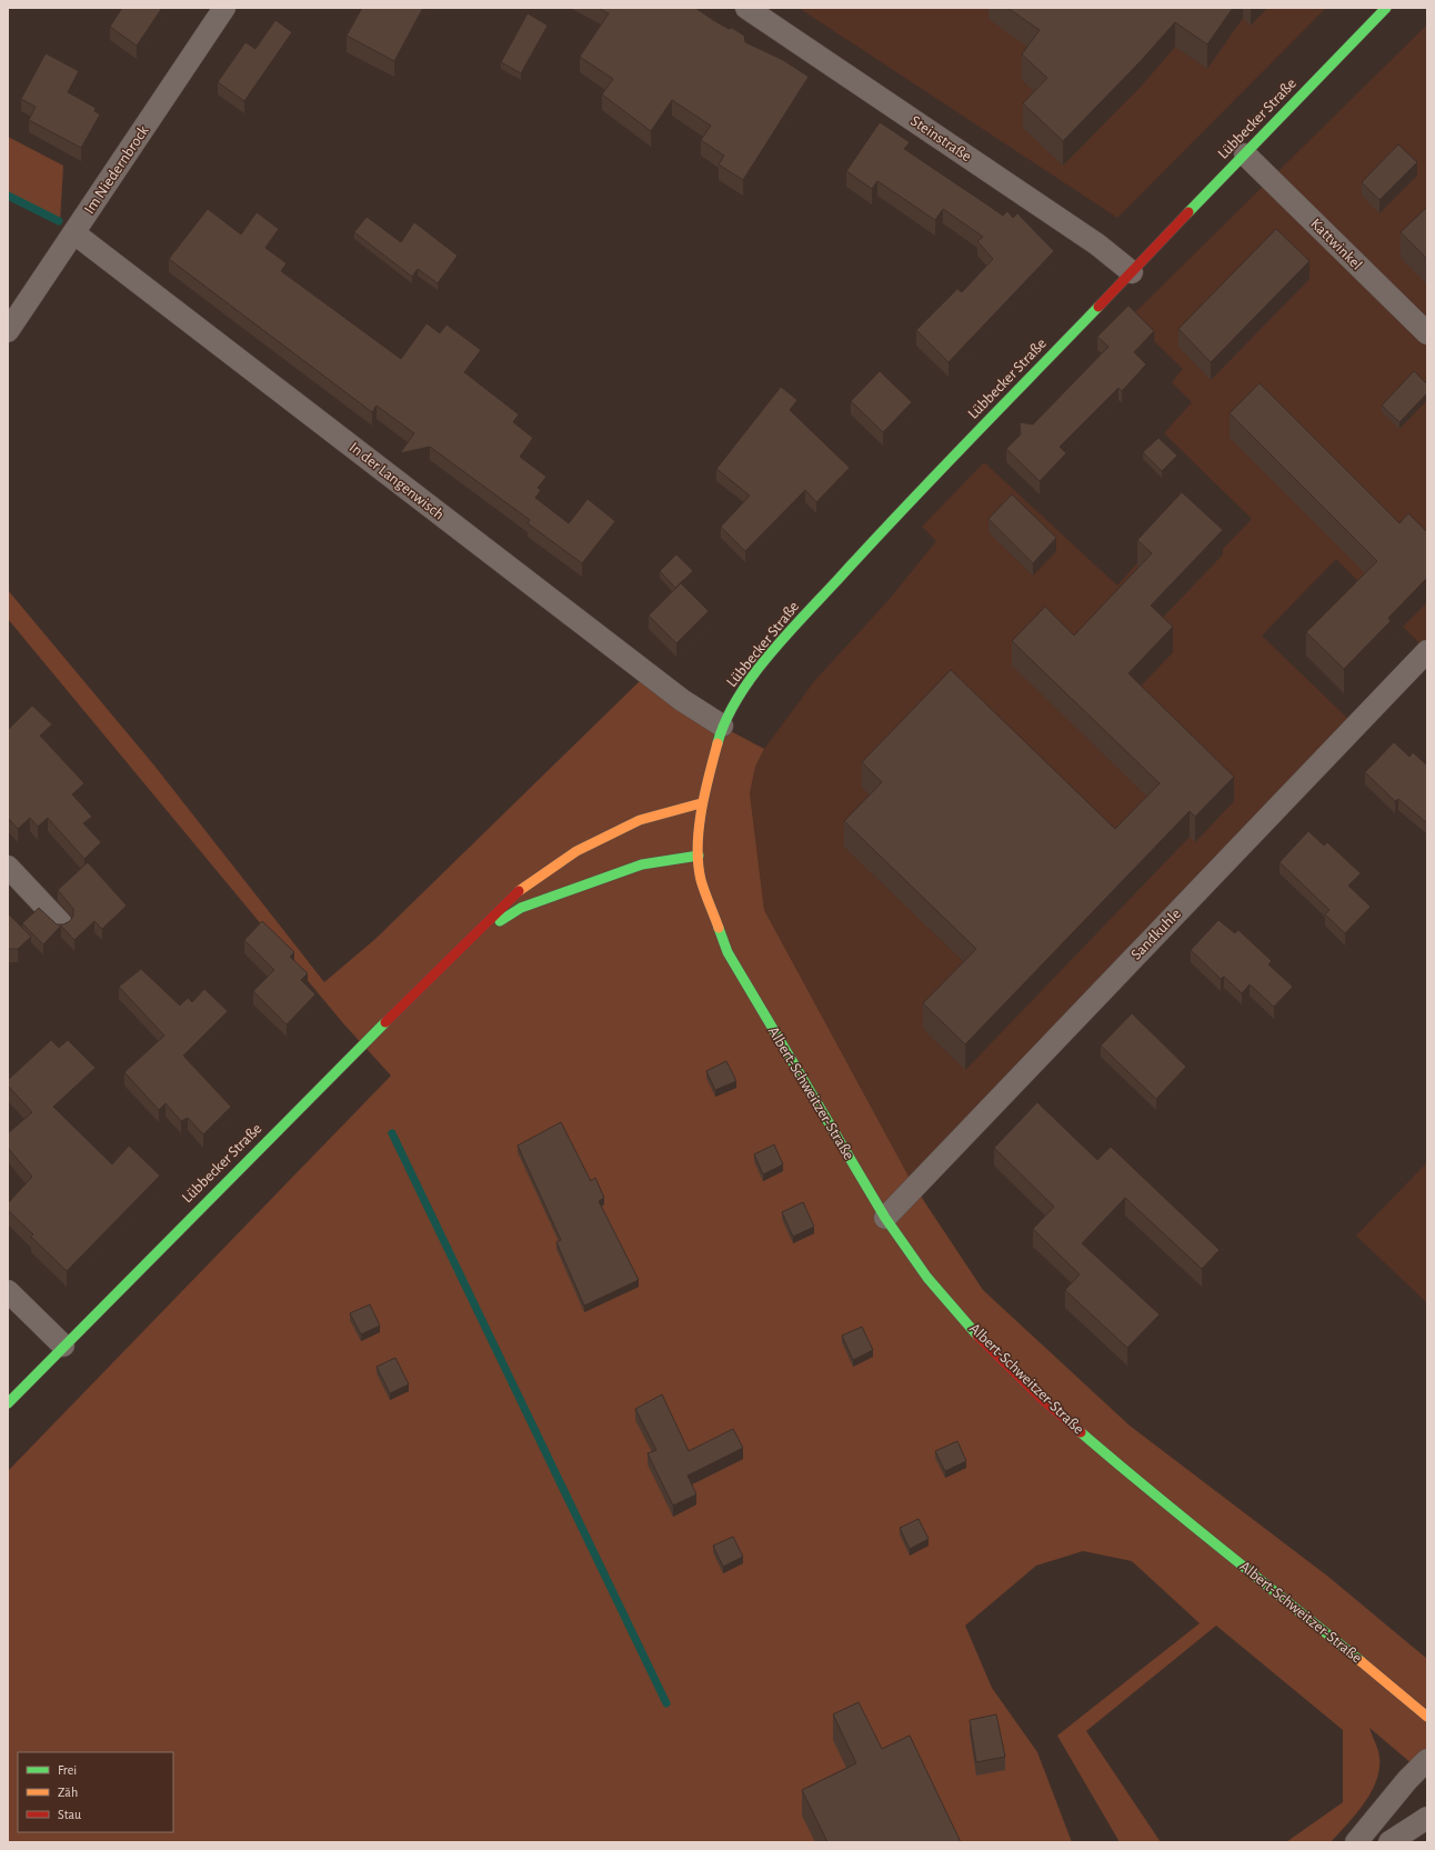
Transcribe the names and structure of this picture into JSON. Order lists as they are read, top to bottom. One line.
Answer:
{"streets":{"main road":["Lübbecker Straße","Albert-Schweitzer-Straße"],"street":["Steinstraße","Im Niedernbrock","Kattwinkel","In der Langenwisch","Sandkuhle"]},"crossings":[["Lübbecker Straße","Steinstraße"],["Lübbecker Straße","Kattwinkel"],["Lübbecker Straße","In der Langenwisch"],["Lübbecker Straße","Albert-Schweitzer-Straße"],["Im Niedernbrock","In der Langenwisch"],["Sandkuhle","Albert-Schweitzer-Straße"]],"legend":["Frei","Zäh","Stau"]}
